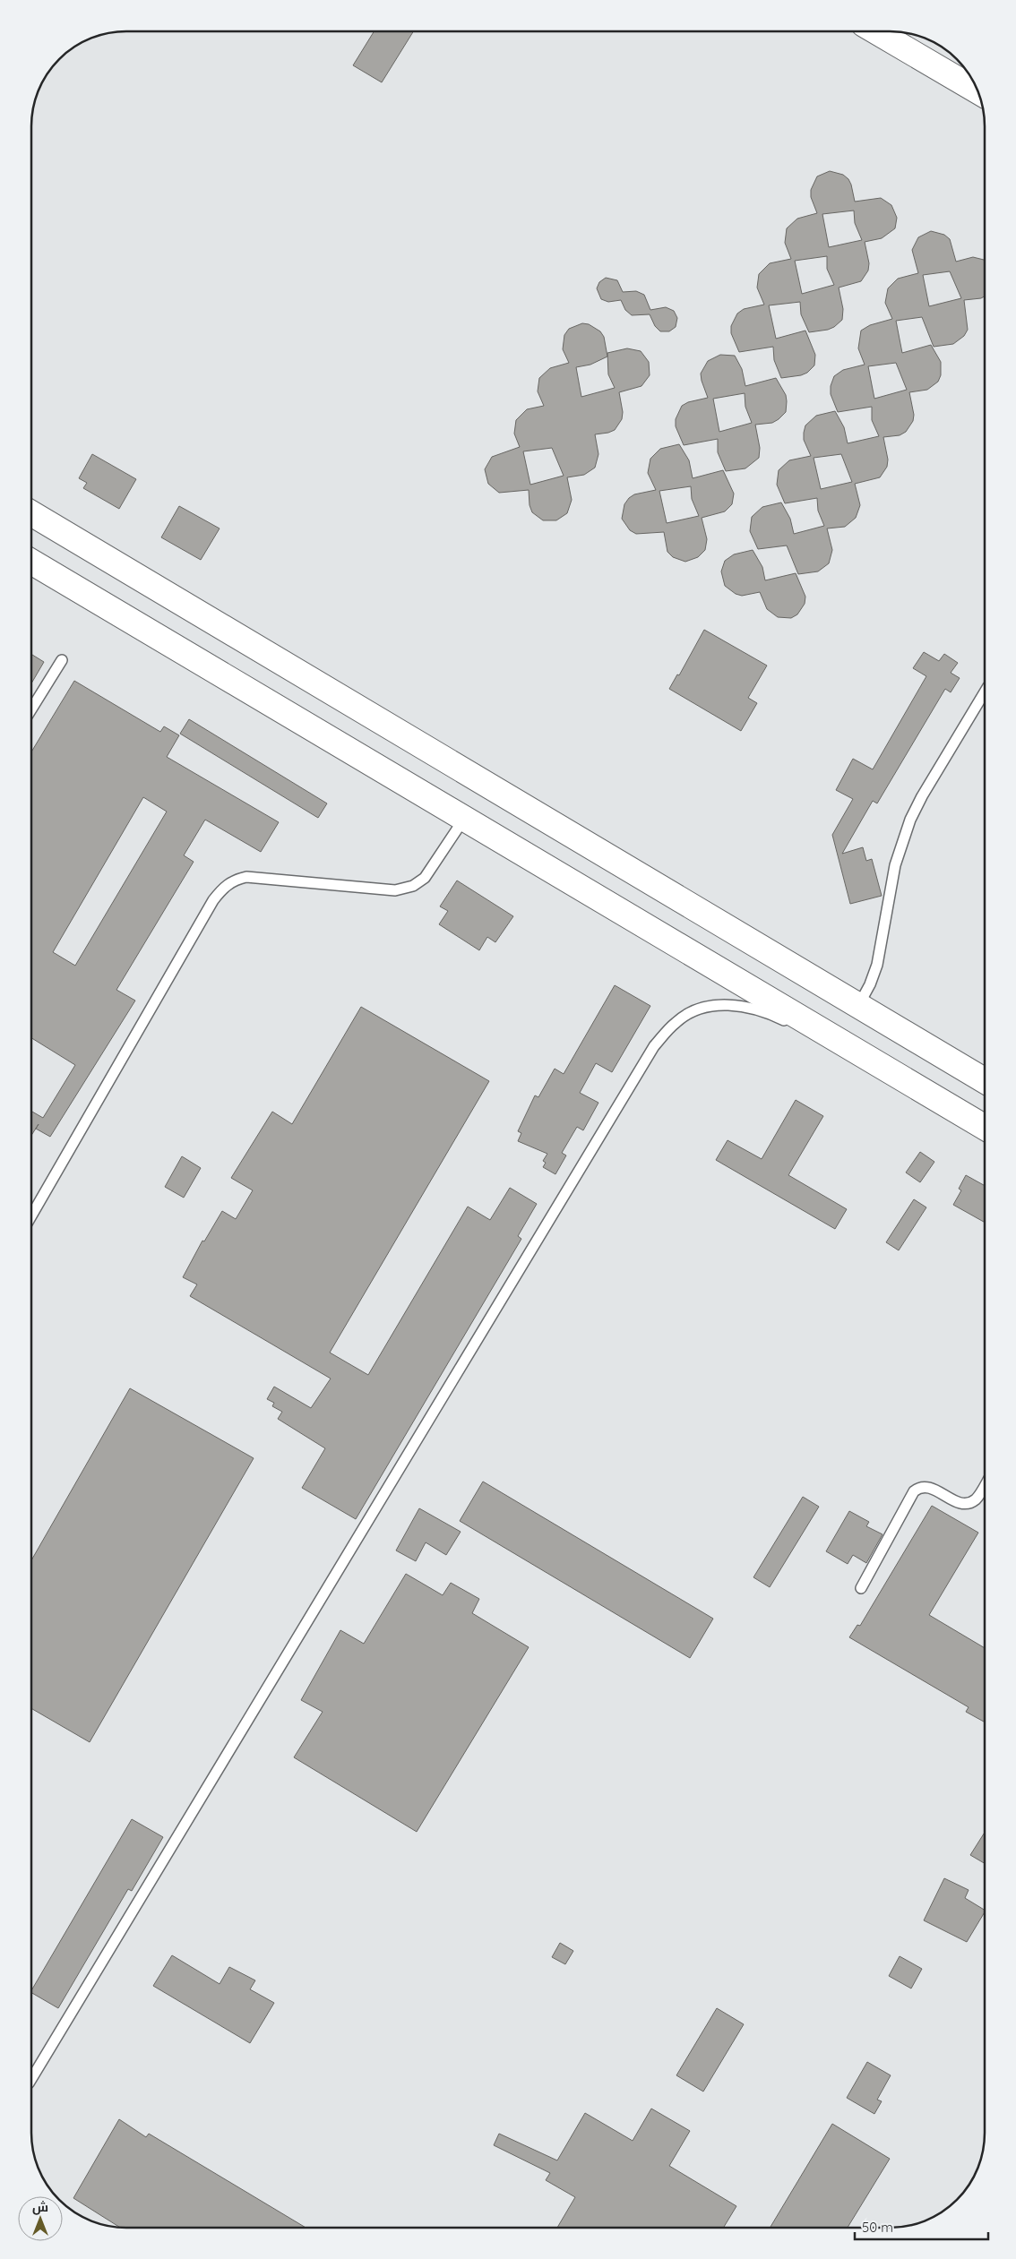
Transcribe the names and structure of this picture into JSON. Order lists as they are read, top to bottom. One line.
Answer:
{"scale_bar":"50 m","north":"top"}
